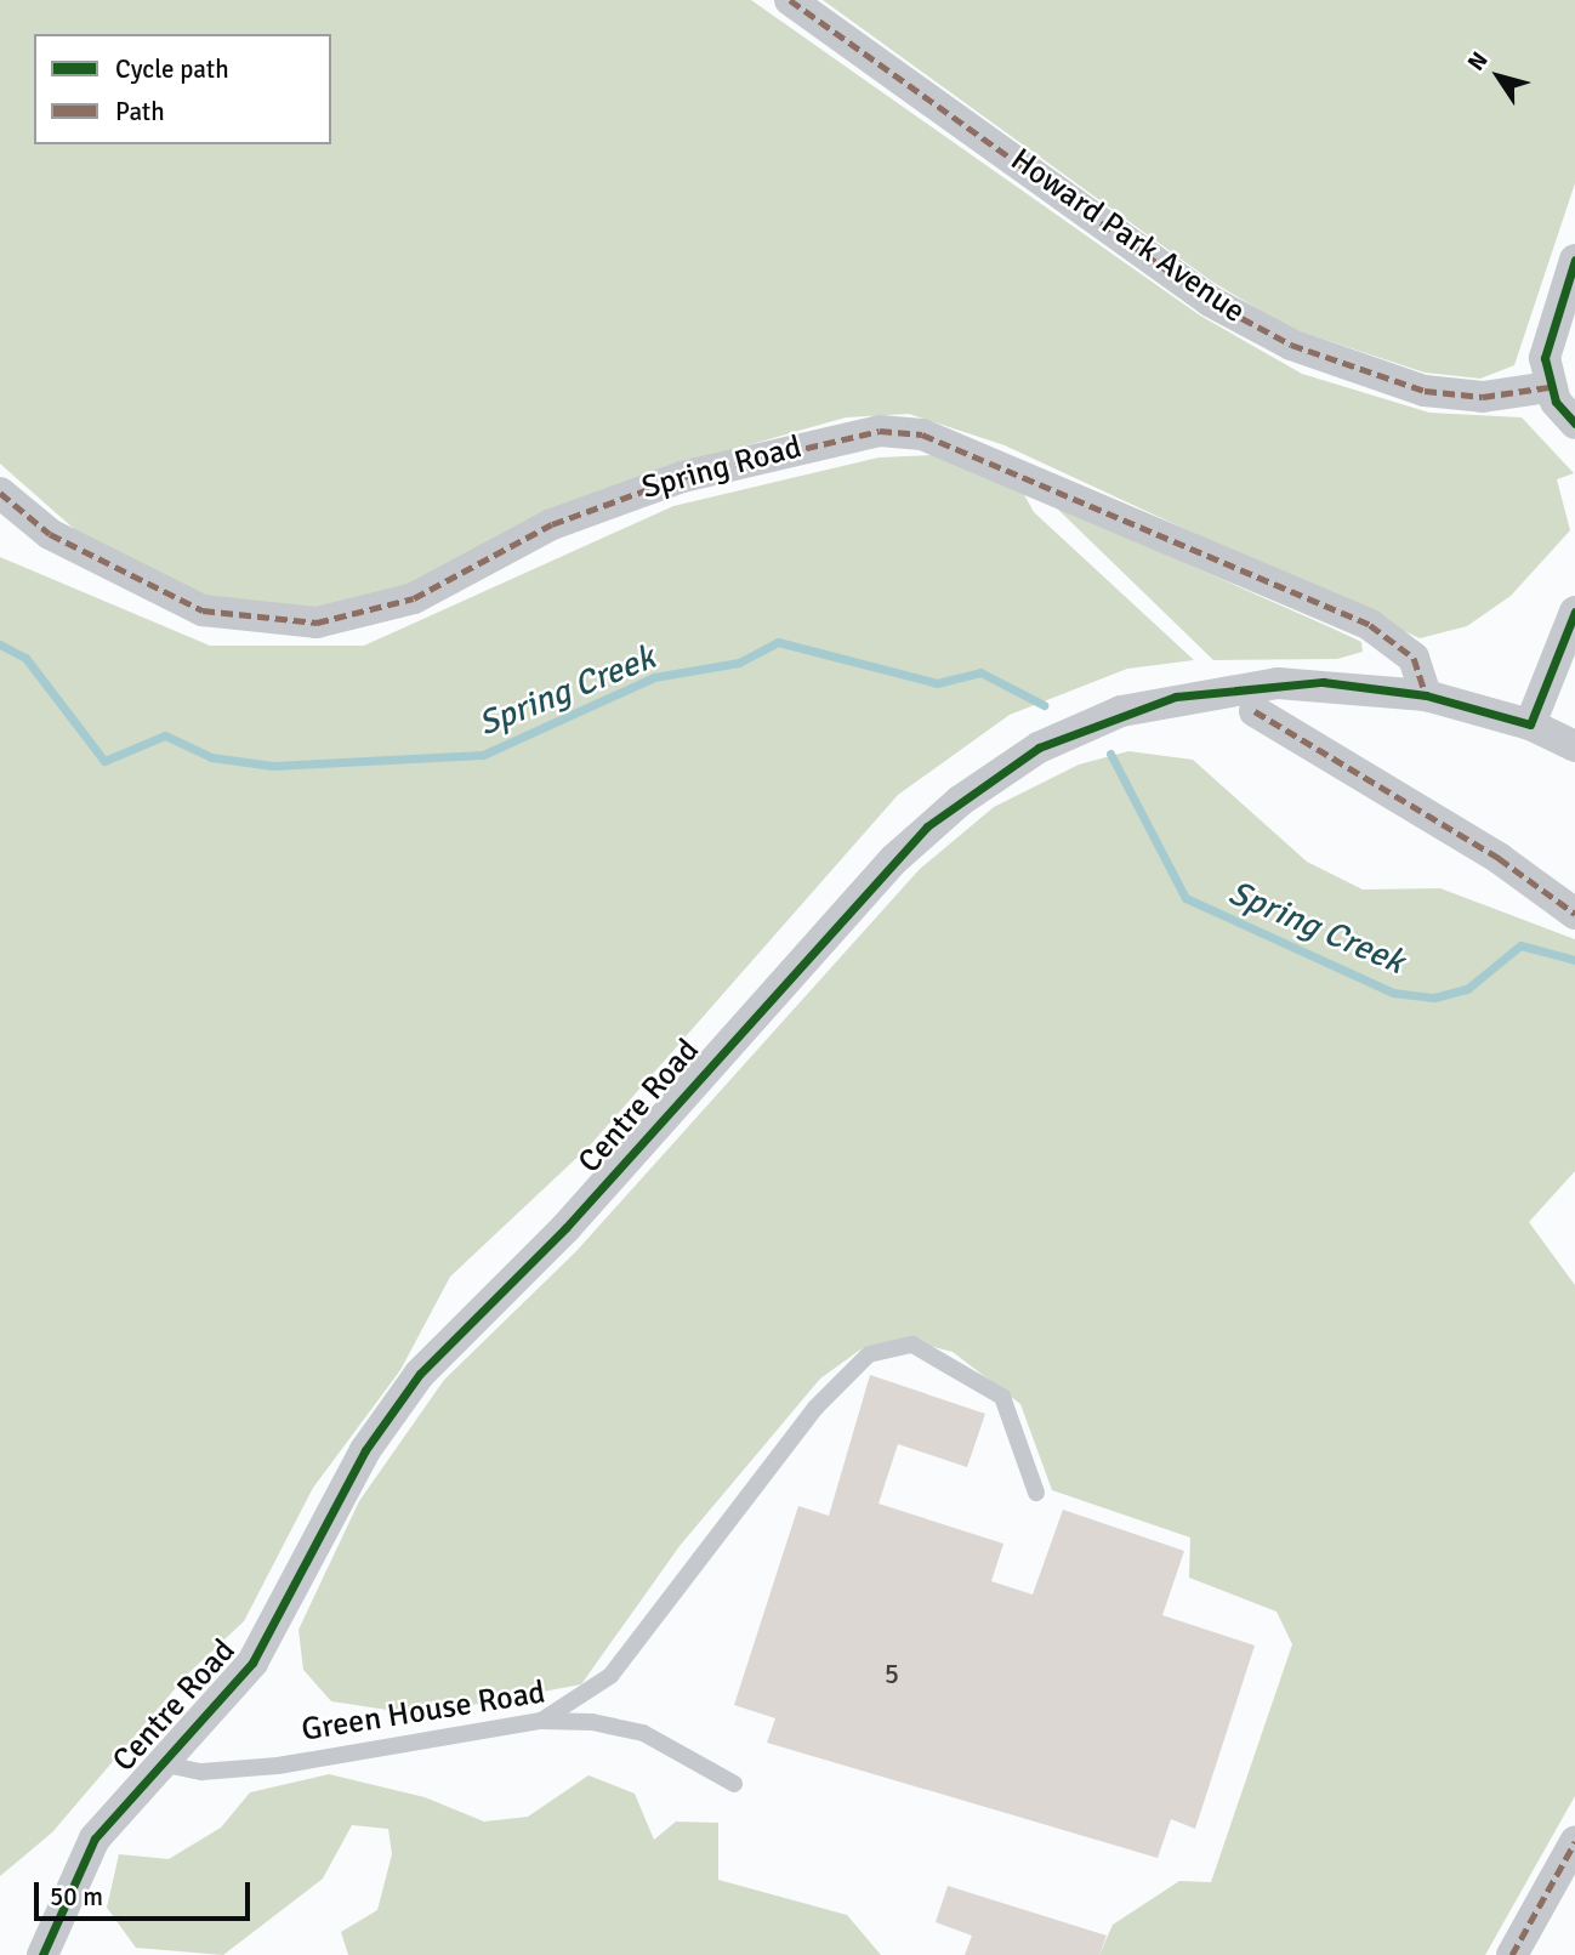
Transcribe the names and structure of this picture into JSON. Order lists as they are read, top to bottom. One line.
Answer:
{"streets":{"street":["Howard Park Avenue","Spring Road","Centre Road"],"lane":["Green House Road"]},"crossings":[["Spring Road","Centre Road"],["Centre Road","Green House Road"]],"water":["Spring Creek"],"house_numbers":["5"],"legend":["Cycle path","Path"],"scale_bar":"50 m","north":"top left"}
